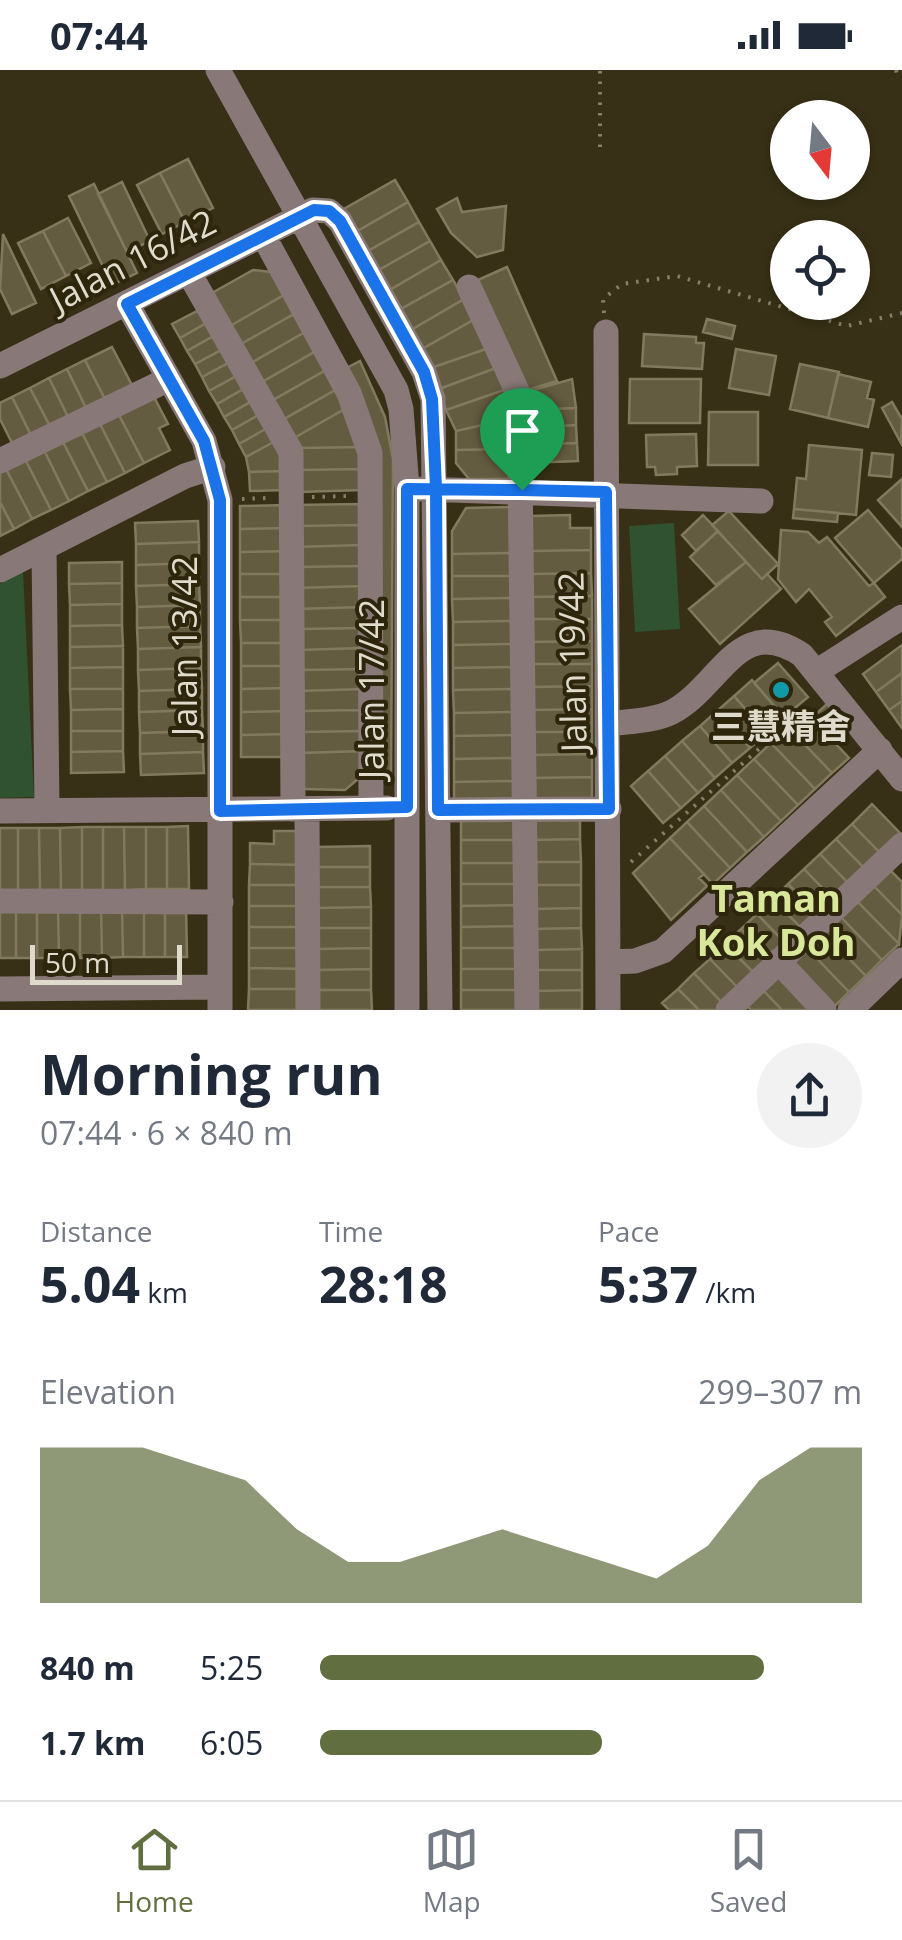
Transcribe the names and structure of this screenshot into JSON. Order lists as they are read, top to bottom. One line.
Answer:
{"streets":{"street":["Jalan 16/42","Jalan 13/42","Jalan 19/42","Jalan 17/42"]},"crossings":[["Jalan 16/42","Jalan 13/42"],["Jalan 16/42","Jalan 17/42"]],"districts":["Taman Kok Doh"],"places":["三慧精舍"],"scale_bar":"50 m","north":"bottom","page":{"status":"07:44","scale":"50 m","heading":["Morning run","07:44 · 6 × 840 m"],"stats":[["Distance","5.04 km"],["Time","28:18"],["Pace","5:37 /km"]],"chart":["Elevation","299–307 m"],"list":[{"name":"840 m","note":"5:25"},{"name":"1.7 km","note":"6:05"}],"tabs":["Home","Map","Saved"]}}
